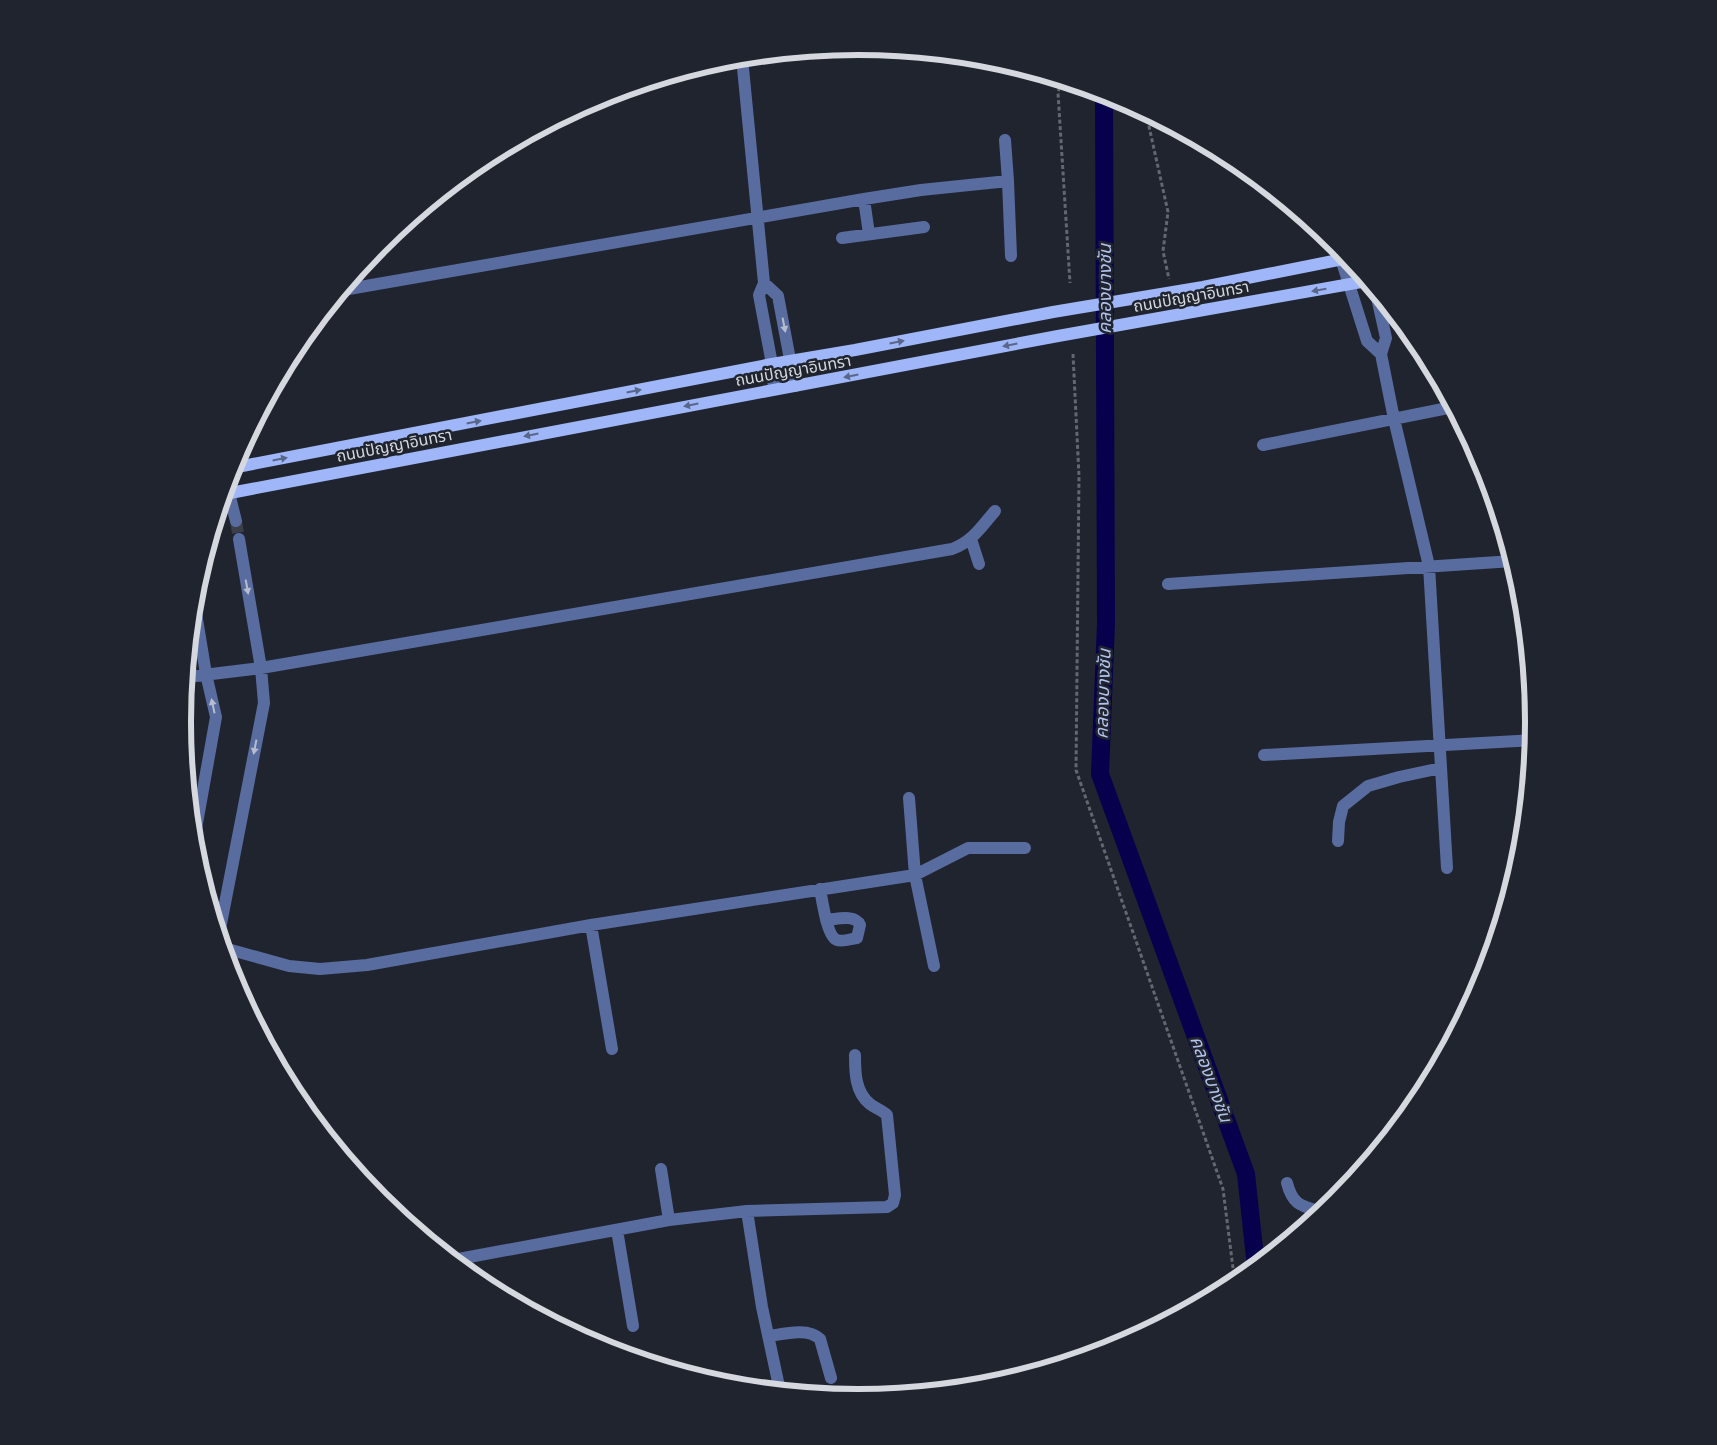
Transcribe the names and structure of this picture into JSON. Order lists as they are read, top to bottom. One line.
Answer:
{"streets":{"main road":["ถนนปัญญาอินทรา"]},"water":["คลองบางชัน"]}
